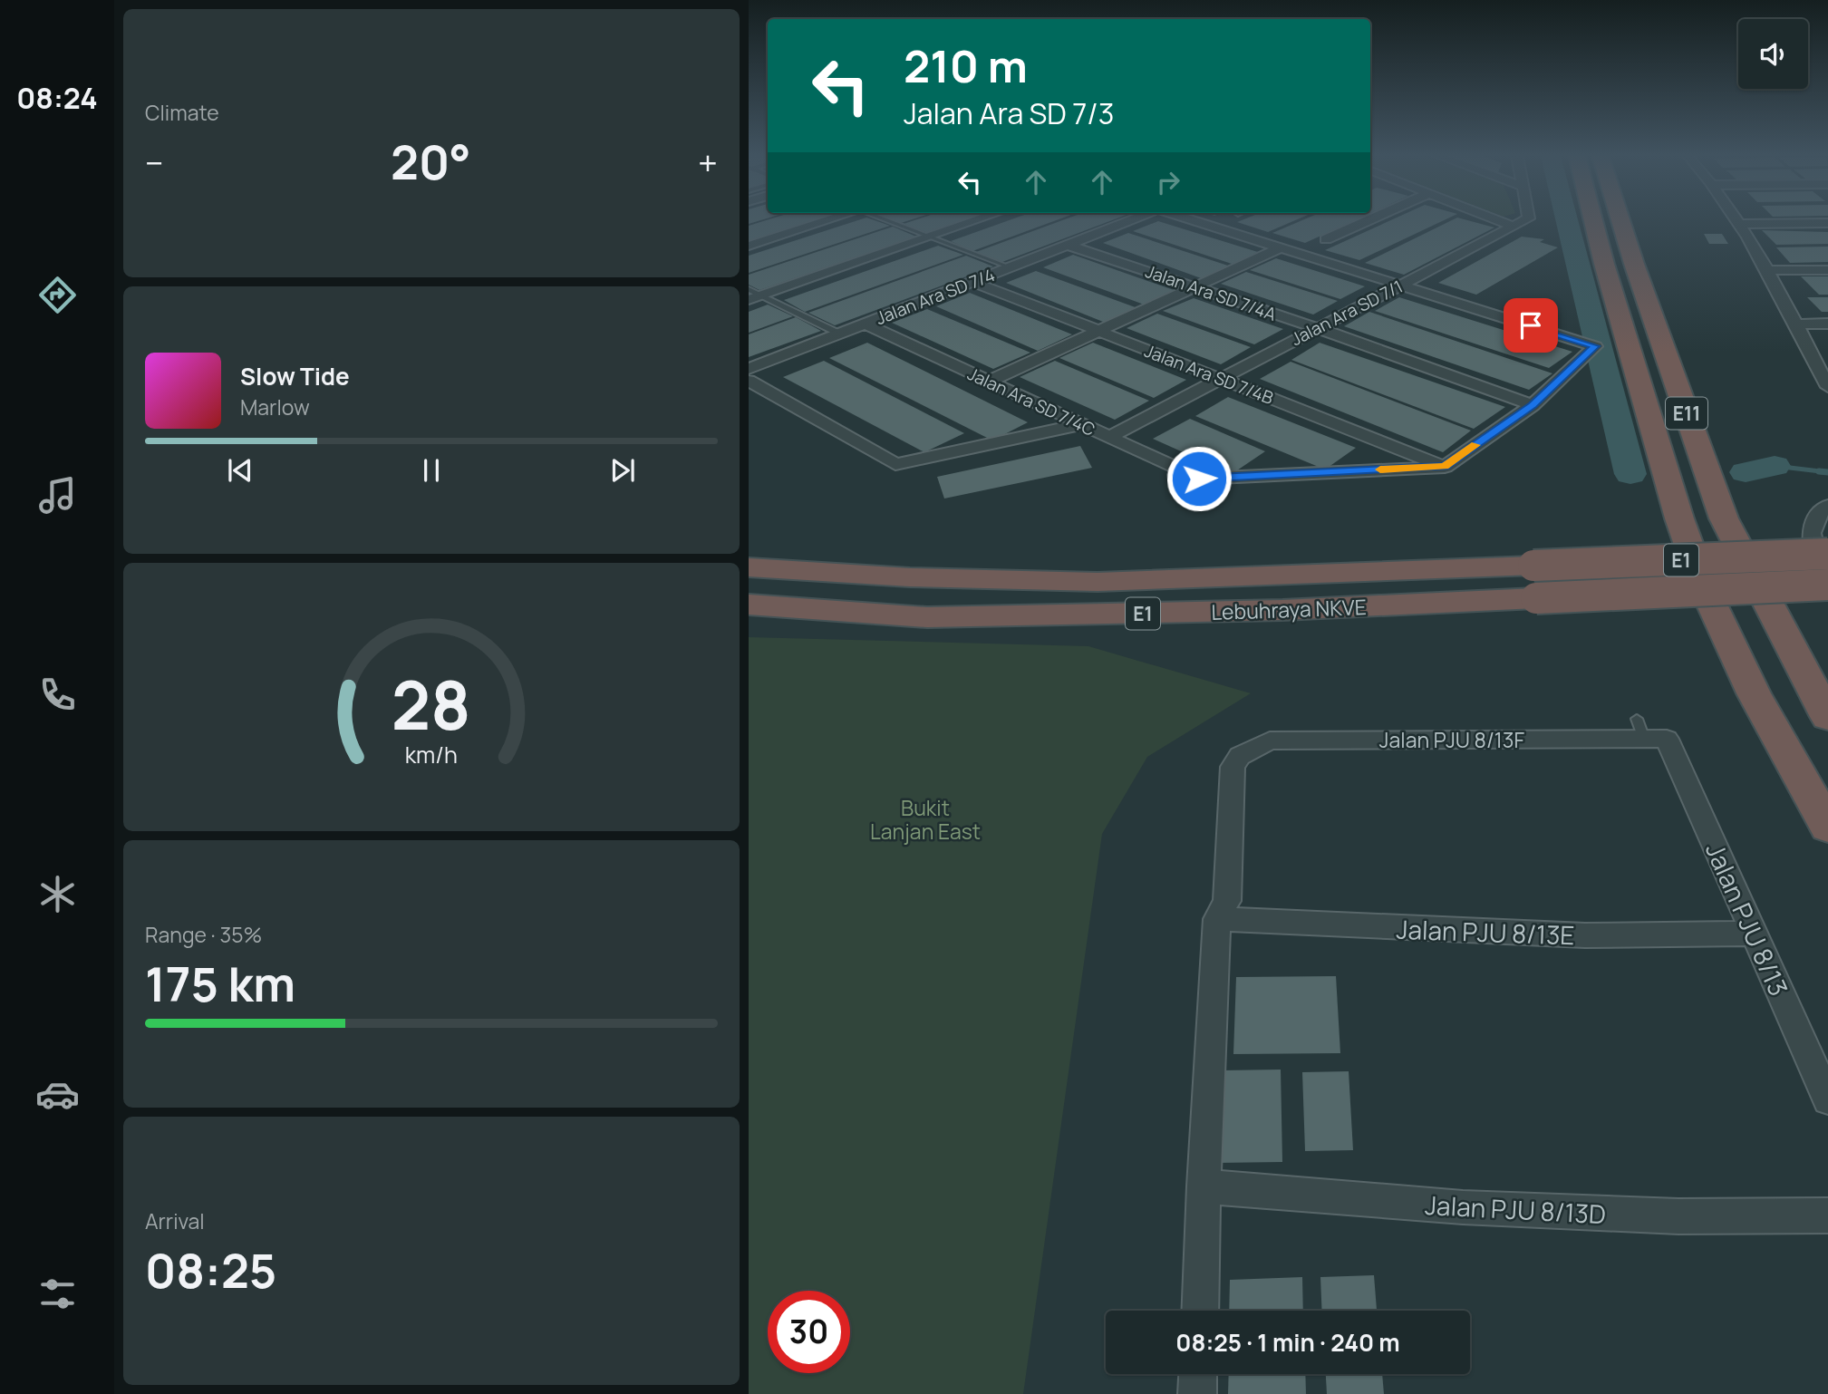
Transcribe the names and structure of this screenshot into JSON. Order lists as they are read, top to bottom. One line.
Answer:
{"streets":{"highway":["E11","E1","Lebuhraya NKVE"],"street":["Jalan Ara SD 7/4A","Jalan Ara SD 7/4","Jalan Ara SD 7/1","Jalan Ara SD 7/4B","Jalan Ara SD 7/4C","Jalan PJU 8/13F","Jalan PJU 8/13","Jalan PJU 8/13E","Jalan PJU 8/13D"]},"crossings":[["Jalan Ara SD 7/4A","Jalan Ara SD 7/4"],["Jalan Ara SD 7/4A","Jalan Ara SD 7/1"],["Jalan Ara SD 7/4","Jalan Ara SD 7/4B"],["Jalan Ara SD 7/4","Jalan Ara SD 7/4C"],["Jalan Ara SD 7/1","Jalan Ara SD 7/4B"],["Jalan Ara SD 7/1","Jalan Ara SD 7/4C"],["Jalan Ara SD 7/4B","Jalan Ara SD 7/4C"],["Jalan PJU 8/13F","Jalan PJU 8/13"],["Jalan PJU 8/13F","Jalan PJU 8/13E"],["Jalan PJU 8/13","Jalan PJU 8/13E"]],"parks":["Bukit Lanjan East"],"page":{"tabs":"08:24","tile":["Climate",["Range · 35%","175 km"],["Arrival","08:25"]],"turn":["210 m","Jalan Ara SD 7/3"],"heat":["−","20°","+"],"song":["Slow Tide","Marlow"],"limit":"30","trip":"08:25 · 1 min · 240 m","gauge":["28","km/h"]}}
